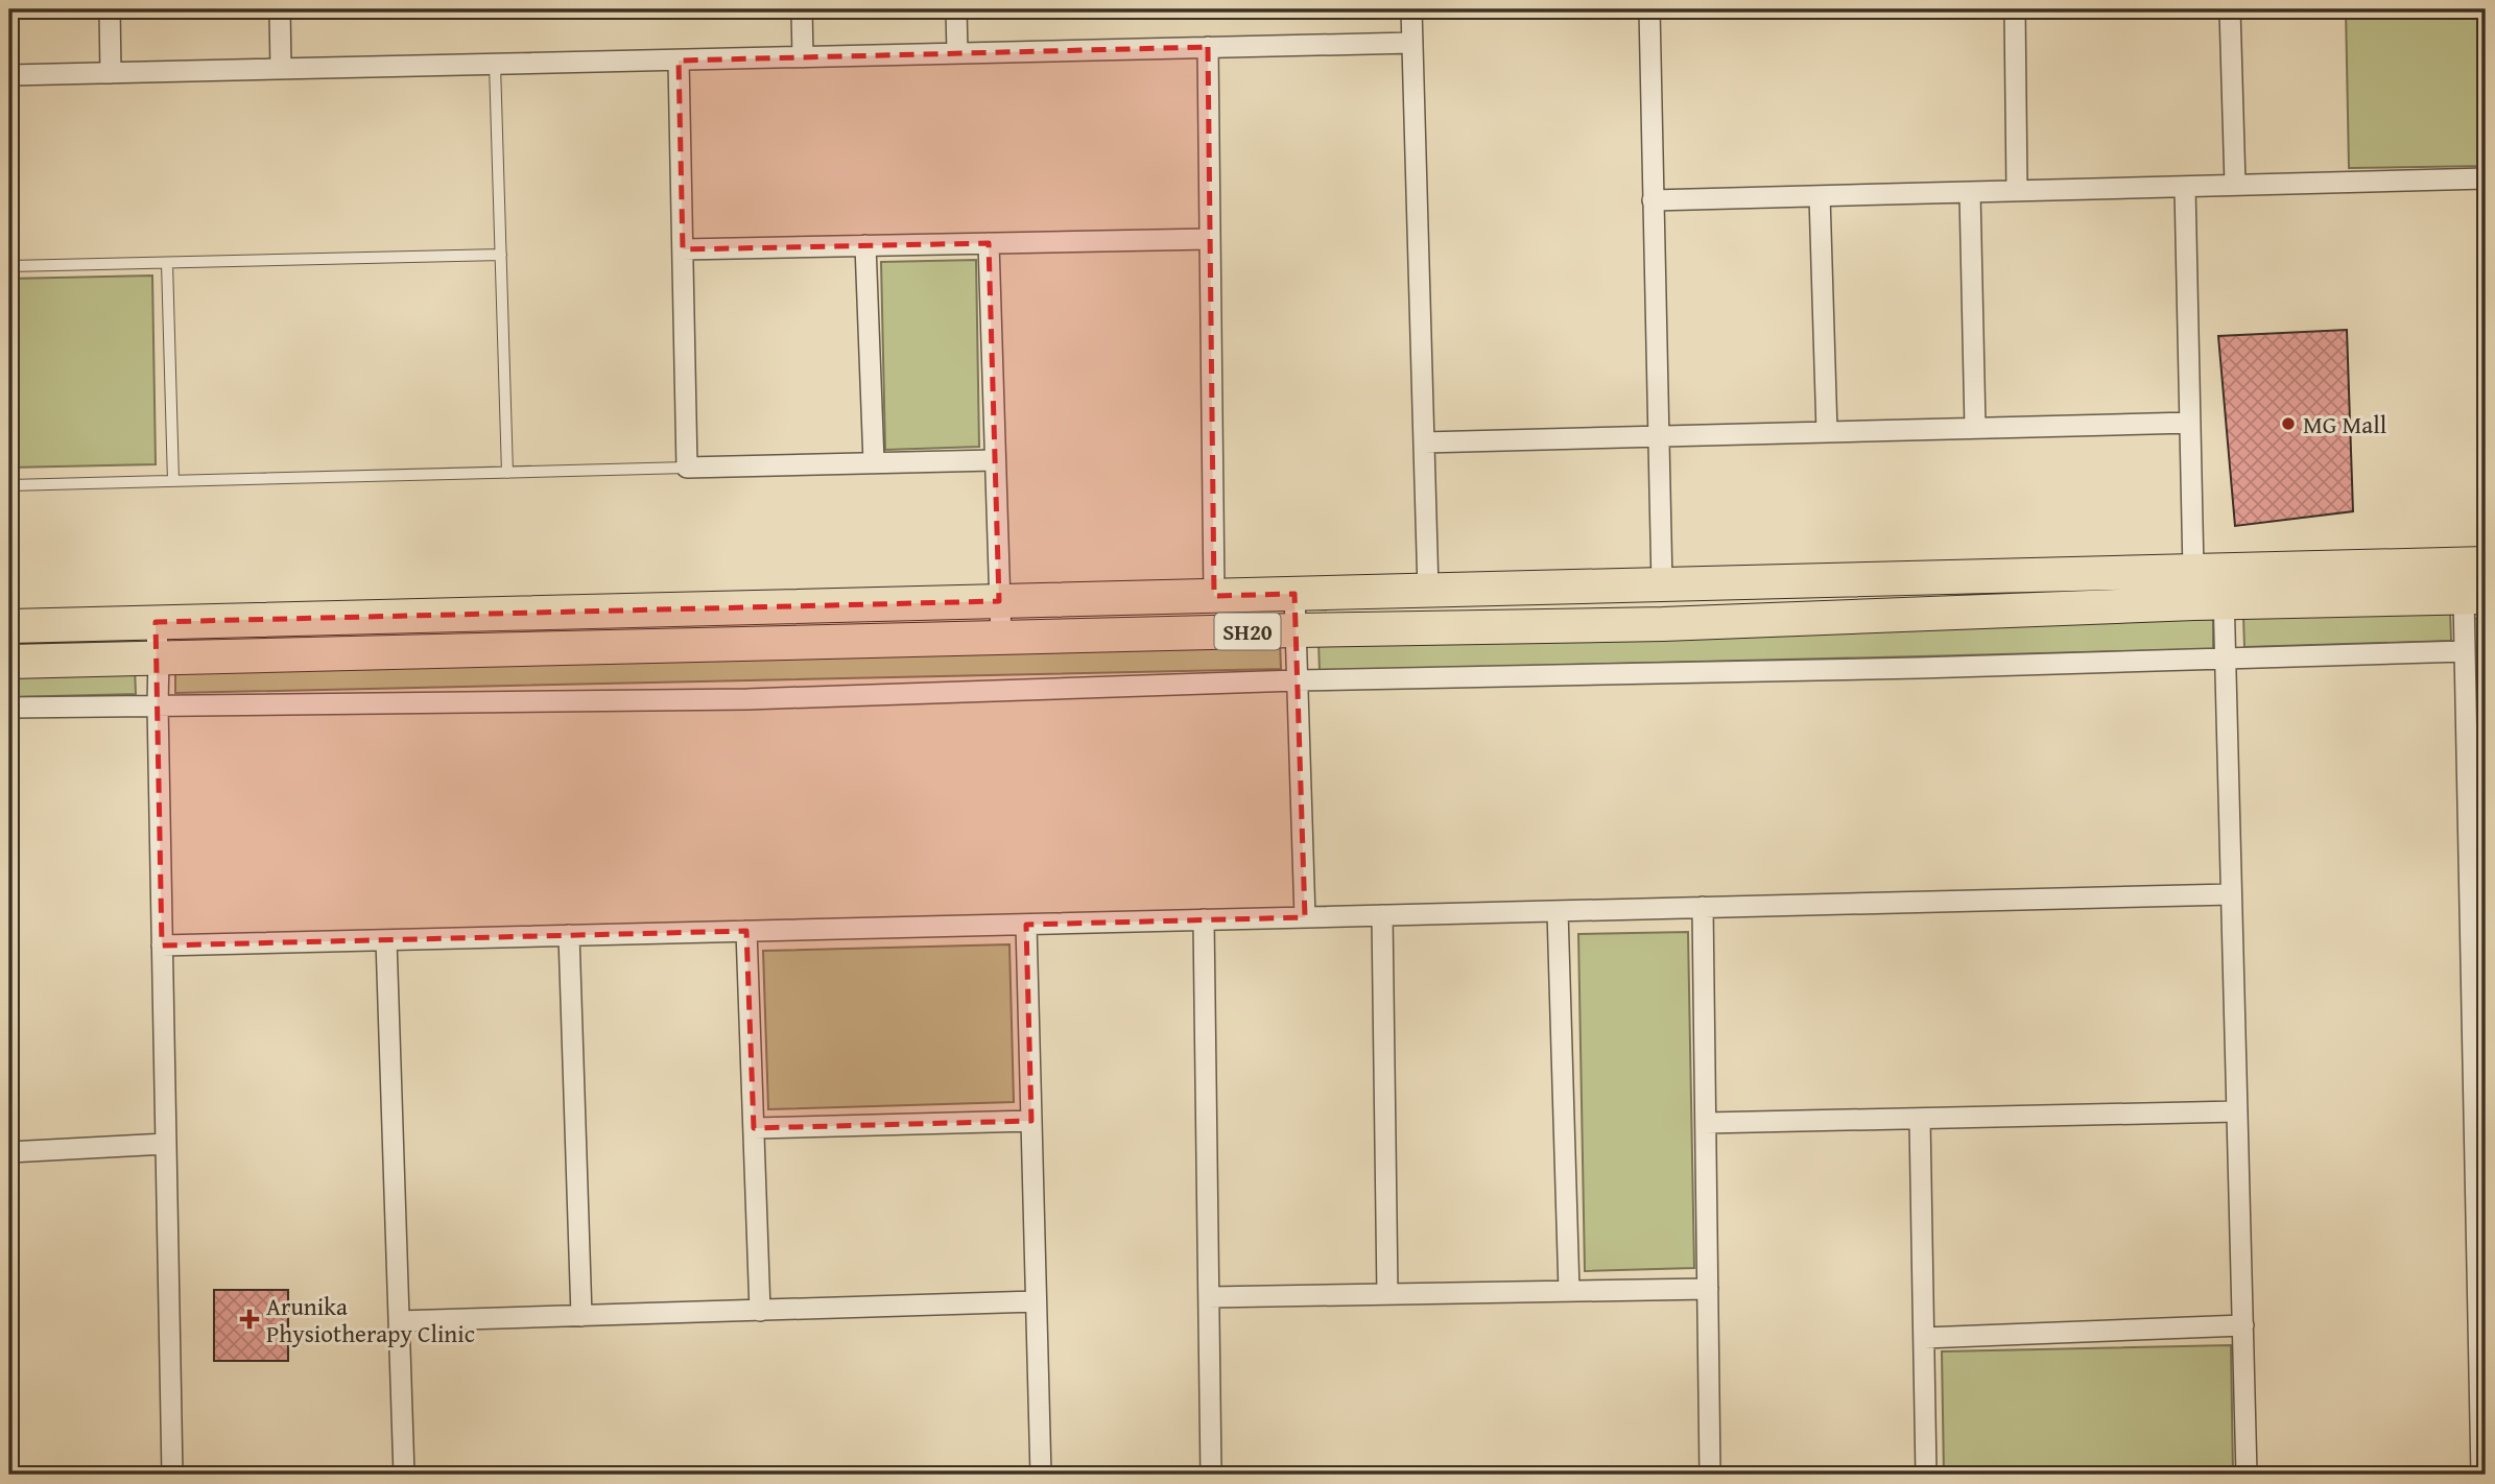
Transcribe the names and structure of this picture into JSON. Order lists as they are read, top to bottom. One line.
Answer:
{"streets":{"main road":["SH20"]},"places":{"other":["MG Mall"],"health":["Arunika Physiotherapy Clinic"]}}
